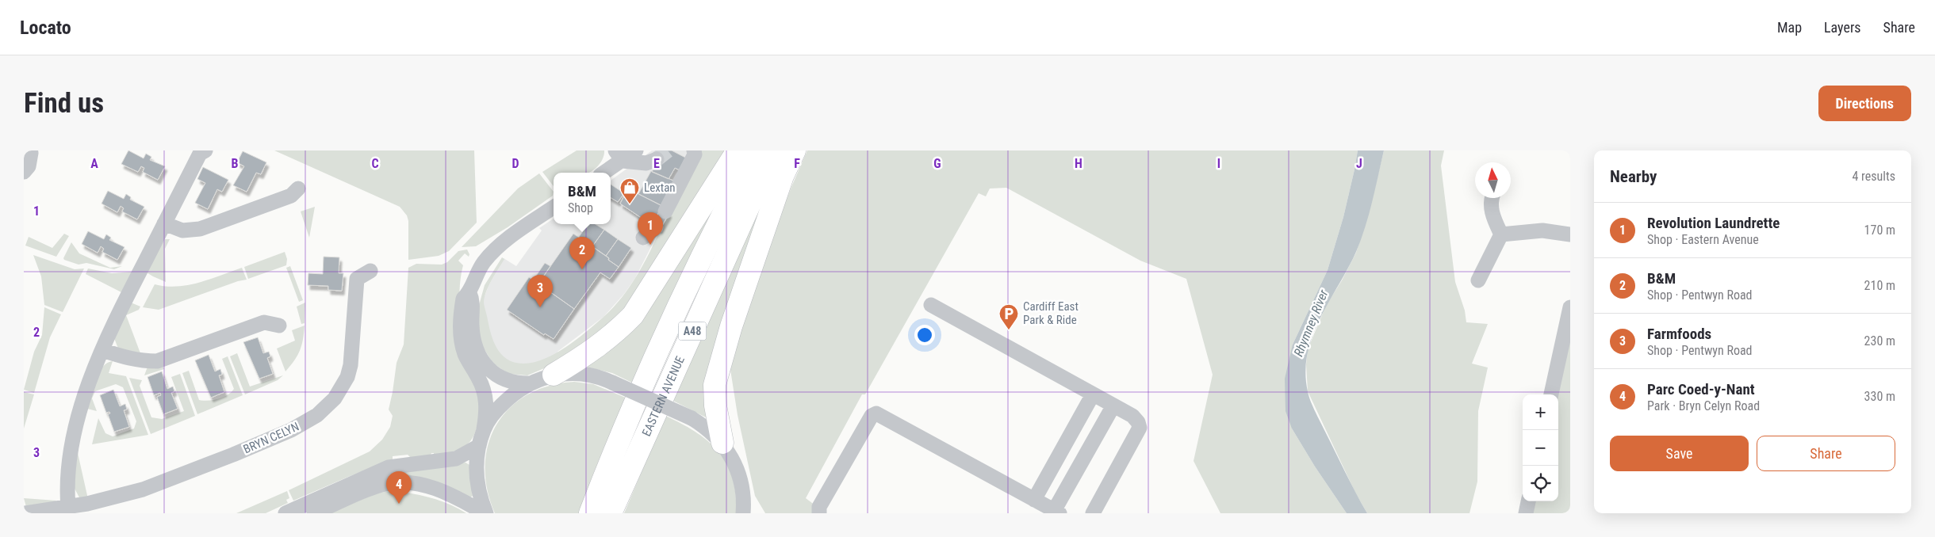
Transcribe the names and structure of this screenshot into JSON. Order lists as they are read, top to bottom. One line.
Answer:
{"streets":{"highway":["A48","EASTERN AVENUE"],"street":["BRYN CELYN"]},"water":["Rhymney River"],"places":{"shop":["Lextan"],"parking":["Cardiff East Park & Ride"]},"north":"top","page":{"header":"Locato","nav":["Map","Layers","Share"],"buttons":["Directions",["Save","Share"]],"title":"Find us","heading":["Nearby","4 results"],"popup":["B&M","Shop"],"list":[{"mark":"1","name":"Revolution Laundrette","note":"Shop · Eastern Avenue","value":"170 m"},{"mark":"2","name":"B&M","note":"Shop · Pentwyn Road","value":"210 m"},{"mark":"3","name":"Farmfoods","note":"Shop · Pentwyn Road","value":"230 m"},{"mark":"4","name":"Parc Coed-y-Nant","note":"Park · Bryn Celyn Road","value":"330 m"}],"pins":["1","2","3","4"],"map_buttons":["+","−"]},"grid":{"columns":["A","B","C","D","E","F","G","H","I","J"],"rows":["1","2","3"]}}
